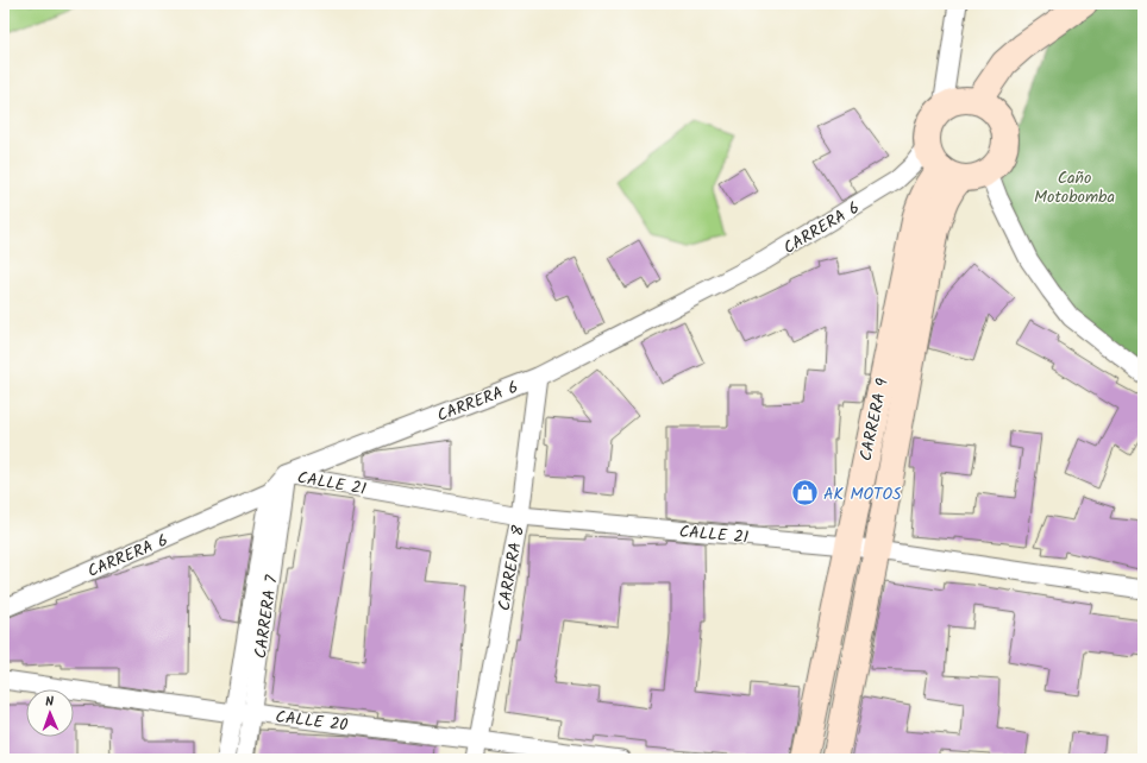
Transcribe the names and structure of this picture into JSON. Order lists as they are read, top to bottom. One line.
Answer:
{"streets":{"street":["CARRERA 6","CARRERA 9","CALLE 21","CARRERA 8","CARRERA 7","CALLE 20"]},"crossings":[["CARRERA 6","CARRERA 9"],["CARRERA 6","CALLE 21"],["CARRERA 6","CARRERA 8"],["CARRERA 6","CARRERA 7"],["CARRERA 9","CALLE 21"],["CALLE 21","CARRERA 8"],["CALLE 21","CARRERA 7"],["CARRERA 8","CALLE 20"],["CARRERA 7","CALLE 20"]],"parks":["Caño Motobomba"],"places":{"shop":["AK MOTOS"]},"north":"top"}
